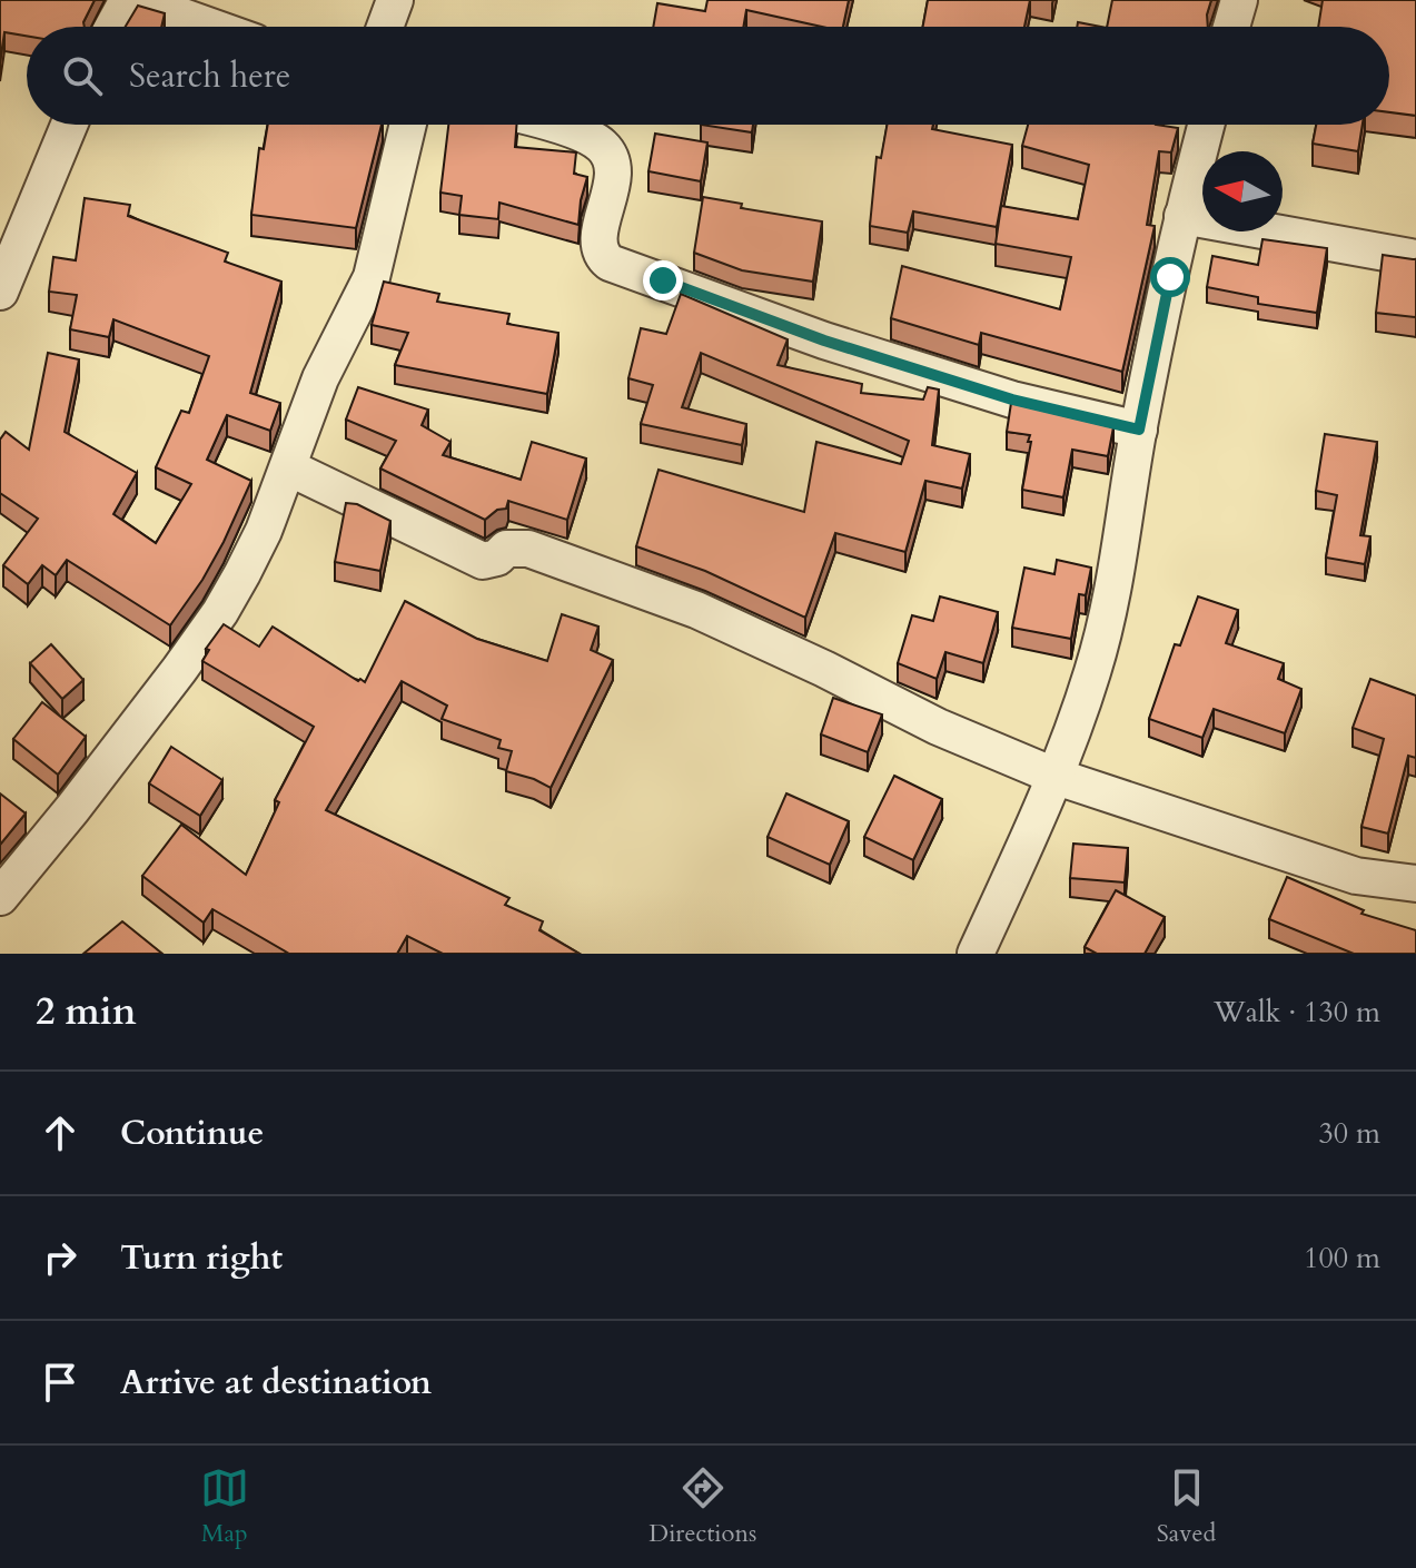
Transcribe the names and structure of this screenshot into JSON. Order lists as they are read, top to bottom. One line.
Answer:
{"north":"left","page":{"search":"Search here","heading":["2 min","Walk · 130 m"],"list":[["Continue","30 m"],["Turn right","100 m"],"Arrive at destination"],"nav":["Map","Directions","Saved"]}}
